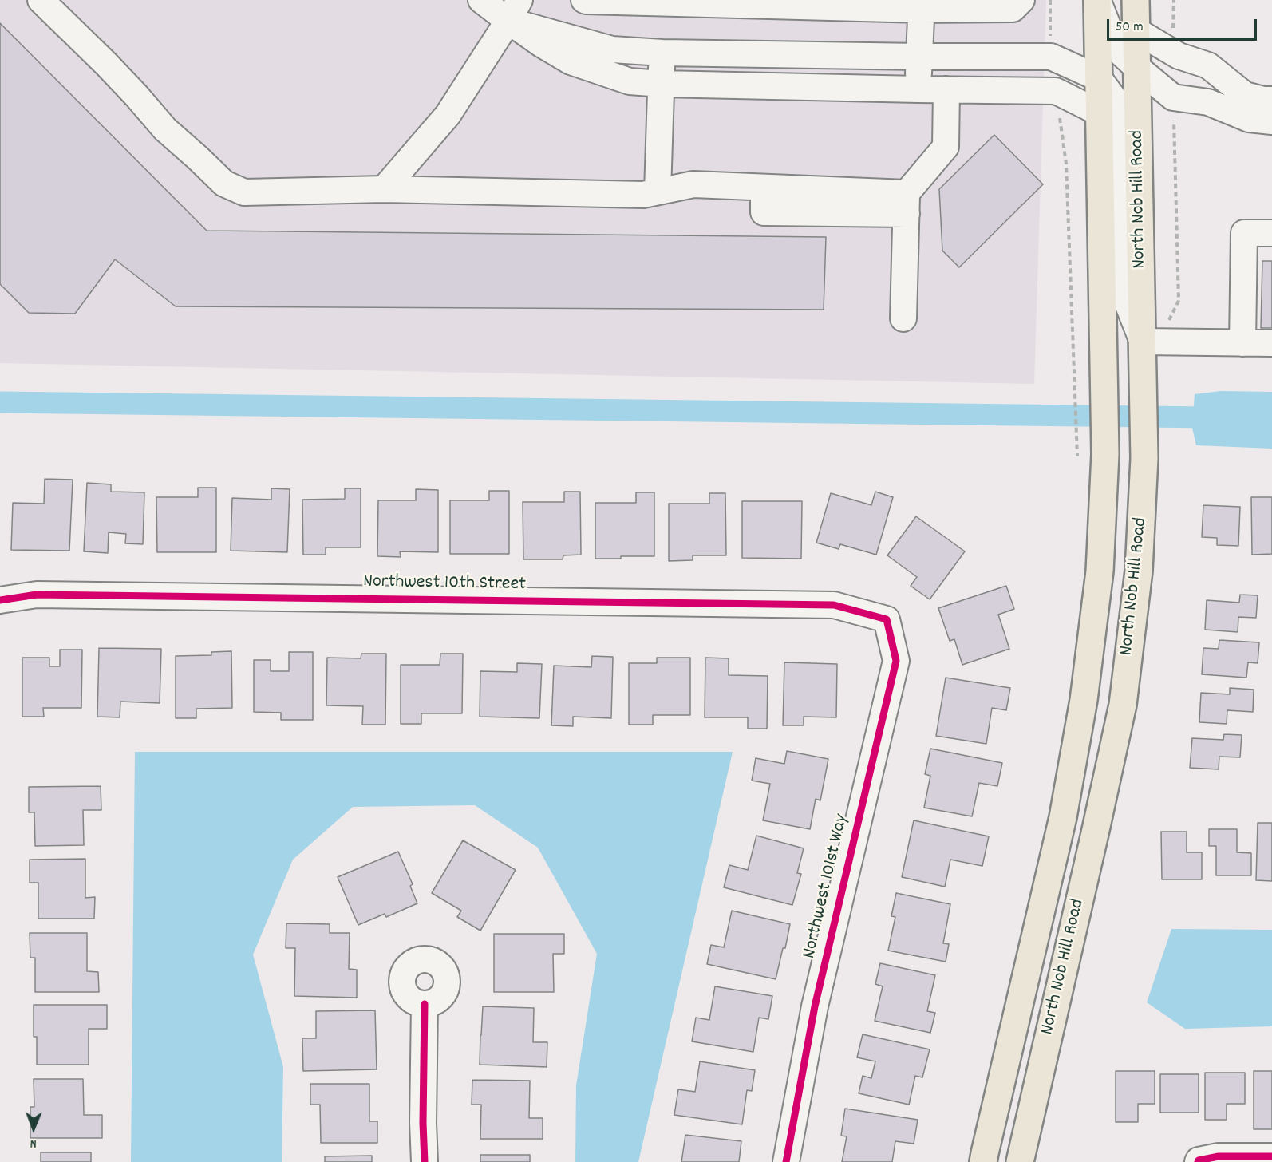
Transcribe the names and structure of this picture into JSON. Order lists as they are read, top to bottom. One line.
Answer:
{"streets":{"main road":["North Nob Hill Road"],"street":["Northwest 10th Street","Northwest 101st Way"]},"crossings":[["Northwest 10th Street","Northwest 101st Way"]],"scale_bar":"50 m","north":"bottom"}
